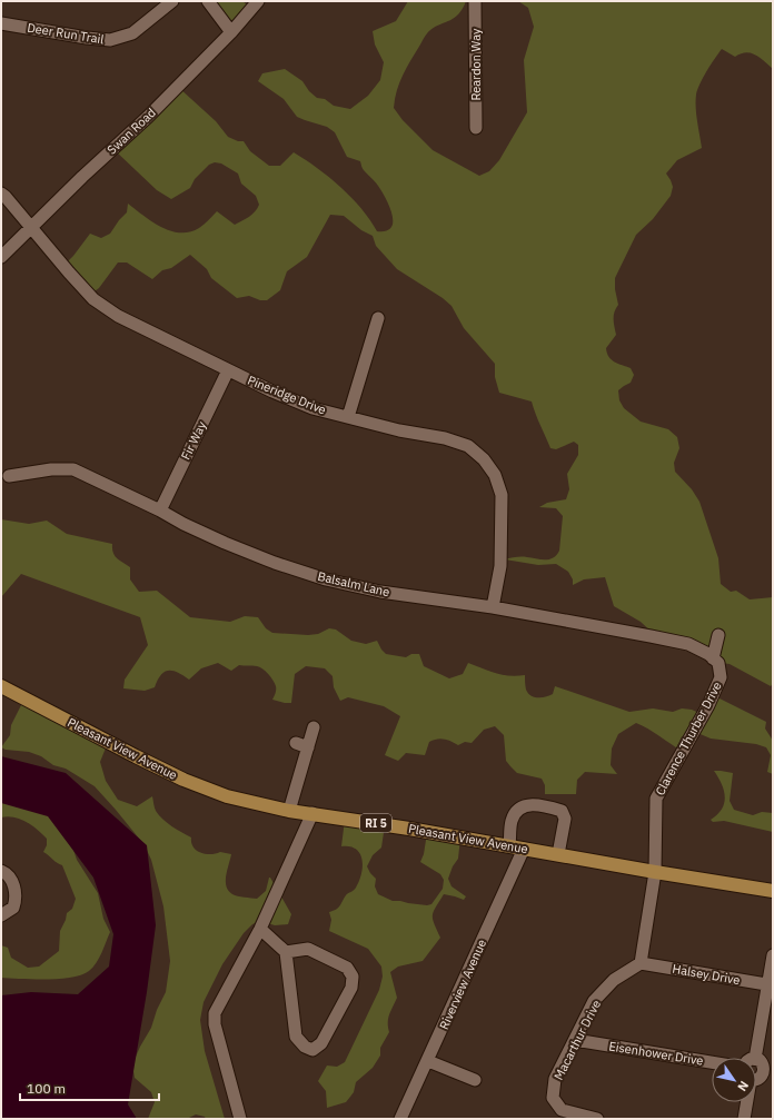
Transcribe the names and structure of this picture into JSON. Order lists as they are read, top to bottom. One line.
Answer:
{"streets":{"main road":["Pleasant View Avenue","RI 5"],"street":["Deer Run Trail","Reardon Way","Swan Road","Pineridge Drive","Fir Way","Balsalm Lane","Clarence Thurber Drive","Halsey Drive","Riverview Avenue","Macarthur Drive","Eisenhower Drive"]},"crossings":[["Swan Road","Pineridge Drive"],["Pineridge Drive","Fir Way"],["Pineridge Drive","Balsalm Lane"],["Fir Way","Balsalm Lane"],["Balsalm Lane","Clarence Thurber Drive"],["Clarence Thurber Drive","Pleasant View Avenue"],["Pleasant View Avenue","Riverview Avenue"],["Halsey Drive","Macarthur Drive"],["Macarthur Drive","Eisenhower Drive"]],"scale_bar":"100 m","north":"bottom right"}
